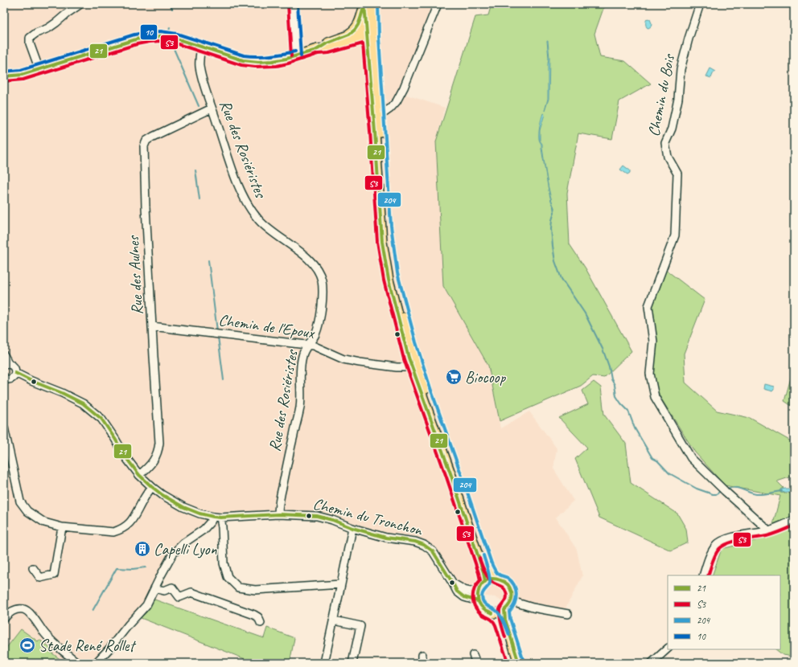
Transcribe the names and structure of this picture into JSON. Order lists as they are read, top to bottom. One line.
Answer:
{"streets":{"street":["Chemin du Bois","Rue des Rosiéristes","Rue des Aulnes","Chemin de l'Epoux","Chemin du Tronchon"]},"crossings":[["Rue des Rosiéristes","Rue des Aulnes"],["Rue des Rosiéristes","Chemin de l'Epoux"],["Rue des Rosiéristes","Chemin du Tronchon"],["Rue des Aulnes","Chemin de l'Epoux"],["Rue des Aulnes","Chemin du Tronchon"]],"places":{"supermarket":["Biocoop"],"building":["Capelli Lyon"],"sports":["Stade René Rollet"]},"lines":["transit line 21","transit line S3","transit line 204","transit line 10"],"legend":["21","S3","204","10"]}
